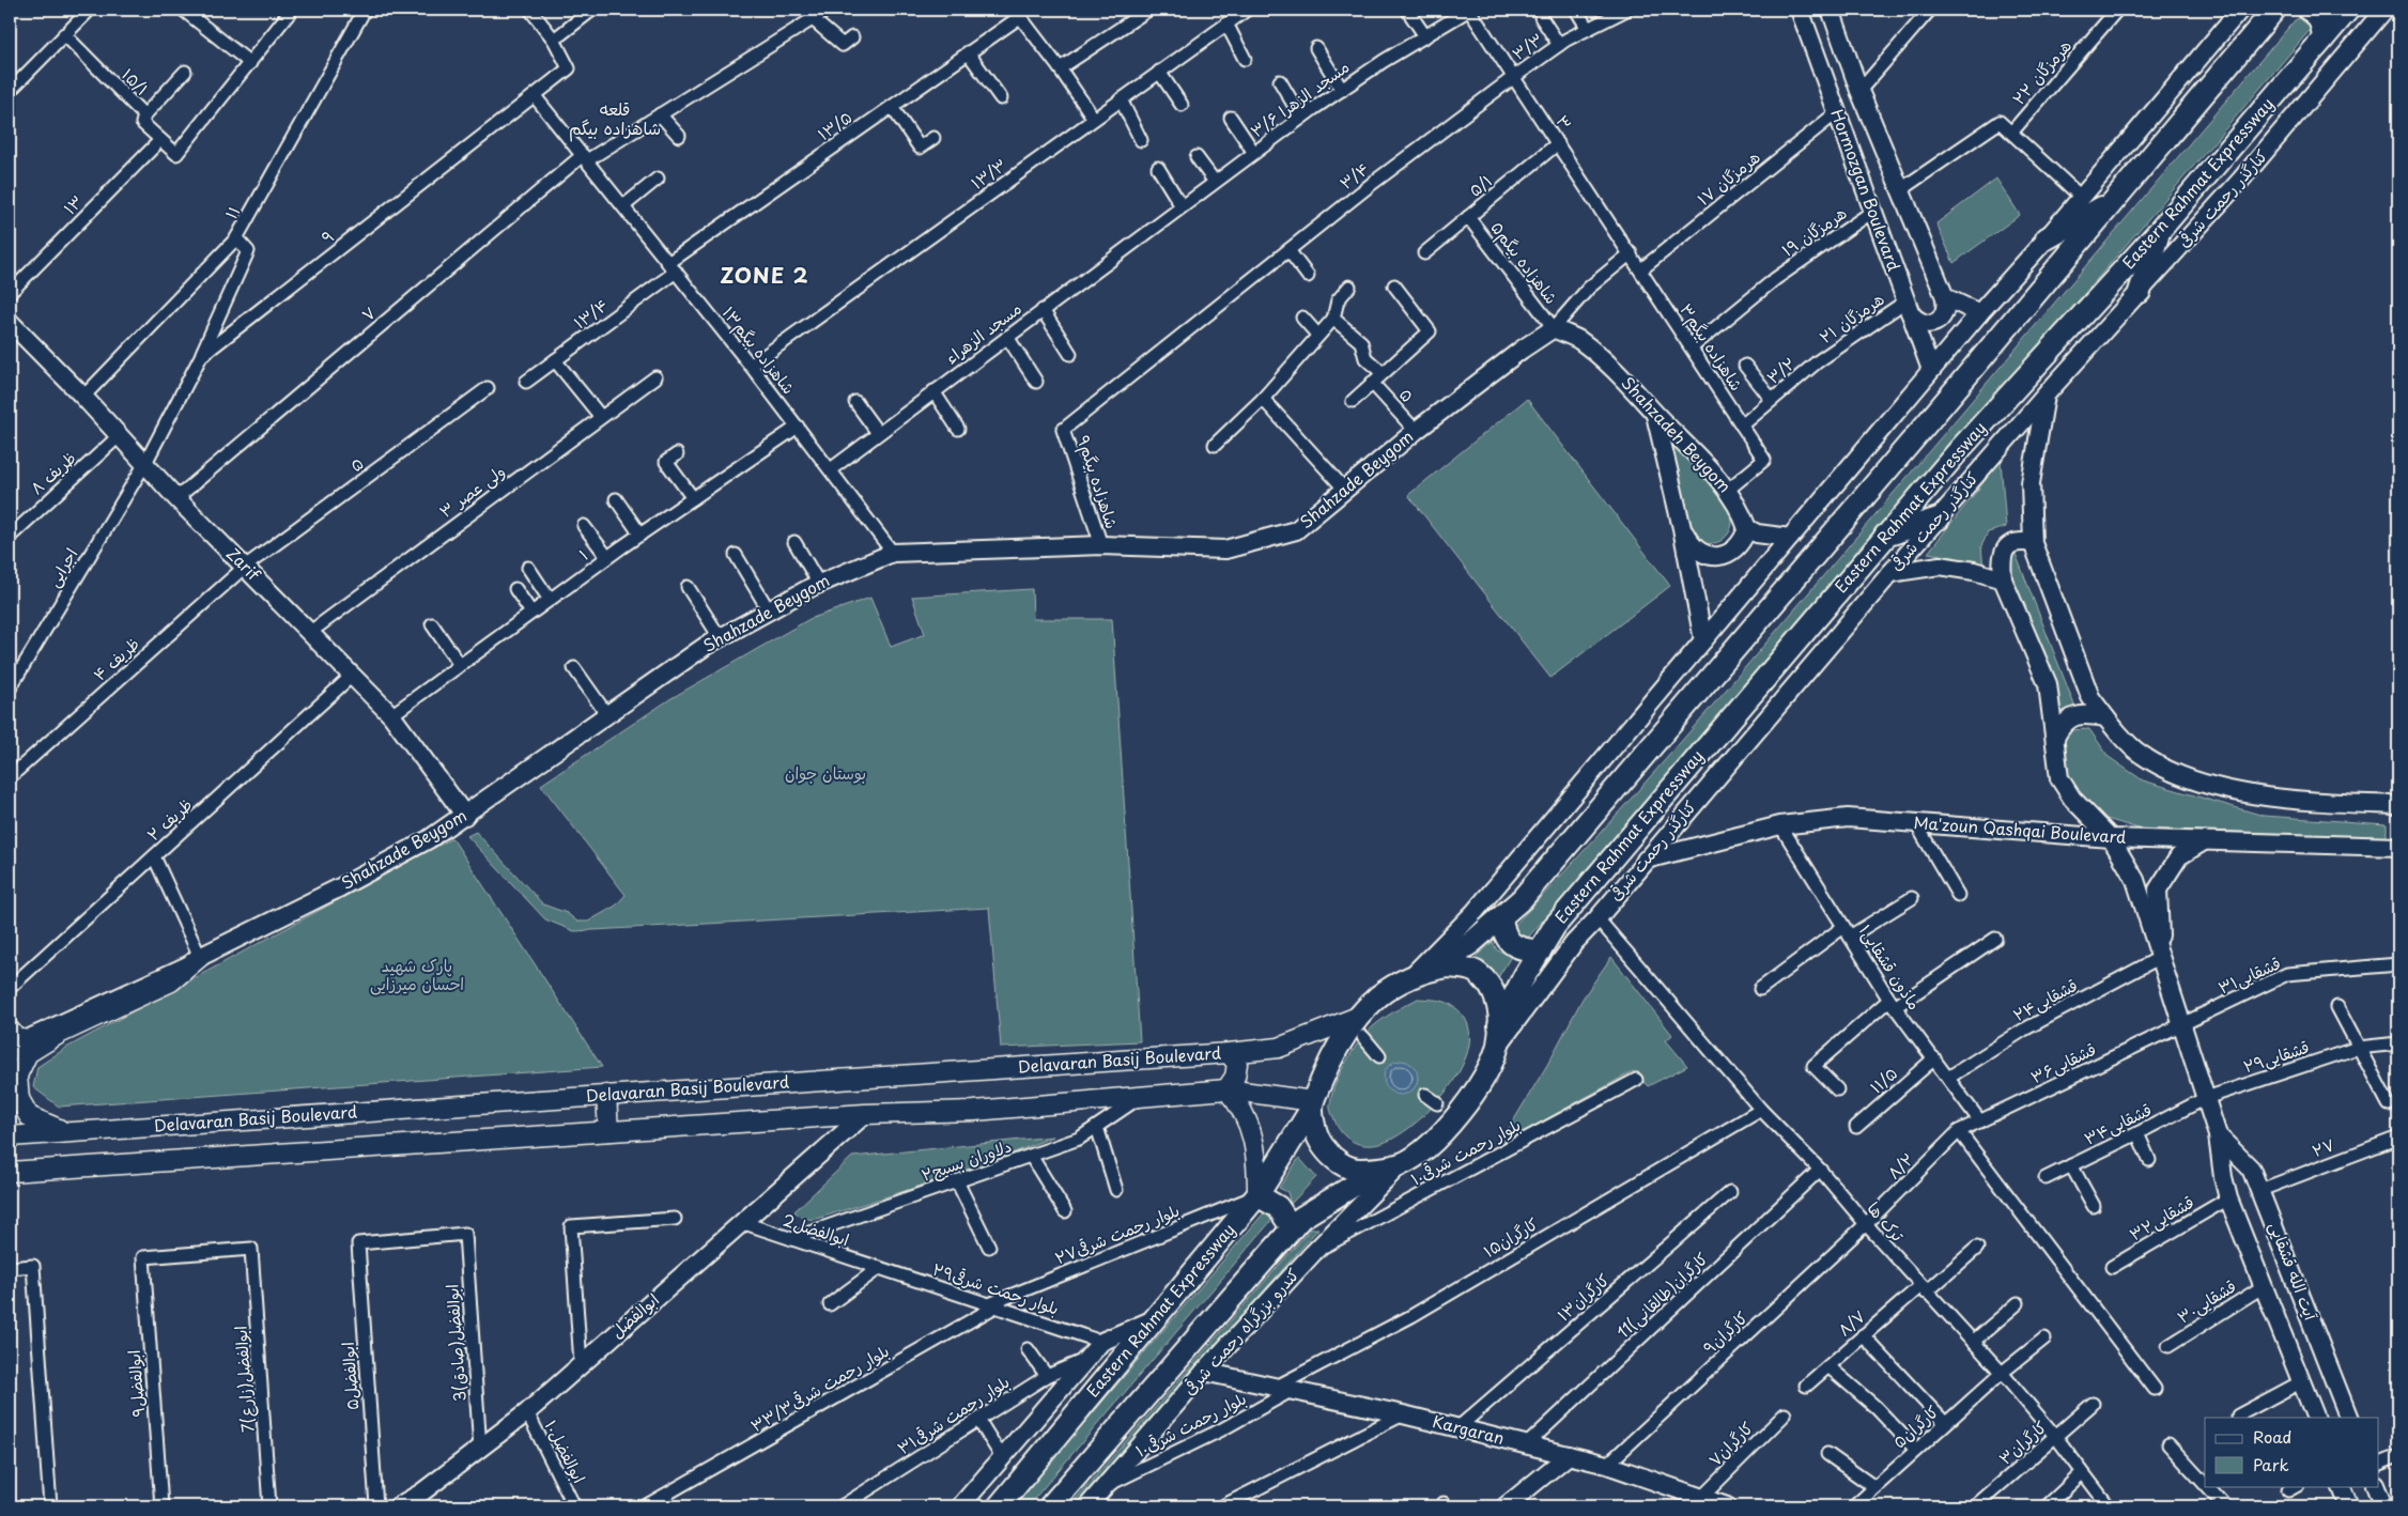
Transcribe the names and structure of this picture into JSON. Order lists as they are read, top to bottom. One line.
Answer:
{"streets":{"highway":["Eastern Rahmat Expressway"],"main road":["Delavaran Basij Boulevard"],"street":["۳/۳","هرمزگان ۲۲","۱۵/۱","مسجد الزهرا ۳/۶","۳","۱۳/۵","۱۳/۳","۳/۴","هرمزگان ۱۷","۵/۱","Hormozgan Boulevard","کنارگذر رحمت شرقی","۱۳","۱۱","هرمزگان ۱۹","۹","شاهزاده بیگم۵","۷","۱۳/۴","هرمزگان ۲۱","مسجد الزهراء","۳شاهزاده بیگم","شاهزاده بیگم۱۳","۳/۲","۵","Shahzadeh Beygom","ظریف ۸","Shahzade Beygom","شاهزاده بیگم۹","ولی عصر ۳","۱","Zarif","اجرایی","ظریف ۴","ظریف ۲","Ma'zoun Qashqai Boulevard","ماذون قشقایی۱","۳۱قشقایی","قشقایی۲۴","قشقایی۲۹","قشقایی۳۶","۱۱/۵","قشقایی۳۴","۲۷","۱۰بلوار رحمت شرقی","دلاوران بسیج۲","۸/۲","قشقایی۳۲","ترک ها","ابوالفضل2","بلوار رحمت شرقی۲۷","۱۵کارگران","آیت الله قشقایی","بلوار رحمت شرقی۲۹","11کارگران(طالقانی)","کارگران۱۳","قشقایی۳۰","ابوالفضل","۸/۷","کندرو بزرگراه رحمت شرقی","کارگران۹","3ابوالفضل(صادق)","ابوالفضل۵","7ابوالفضل(زارع)","ابوالفضل۹","بلوار رحمت شرقی۳۳/۳","بلوار رحمت شرقی۳۱","بلوار رحمت شرقی۱۰","کارگران۵","Kargaran","کارگران۳","کارگران۷","ابوالفضل۱۰"]},"crossings":[["۳/۳","۳"],["۳/۳","۳/۴"],["۱۵/۱","۱۳"],["مسجد الزهرا ۳/۶","۳"],["مسجد الزهرا ۳/۶","مسجد الزهراء"],["۳","۳/۴"],["۳","۵/۱"],["۳","۳شاهزاده بیگم"],["۱۳/۵","۱۳/۴"],["۱۳/۵","شاهزاده بیگم۱۳"],["۱۳/۳","شاهزاده بیگم۱۳"],["۳/۴","شاهزاده بیگم۹"],["هرمزگان ۱۷","Hormozgan Boulevard"],["هرمزگان ۱۷","۳شاهزاده بیگم"],["Eastern Rahmat Expressway","کنارگذر رحمت شرقی"],["Eastern Rahmat Expressway","Delavaran Basij Boulevard"],["Eastern Rahmat Expressway","بلوار رحمت شرقی۲۷"],["Eastern Rahmat Expressway","کندرو بزرگراه رحمت شرقی"],["۵/۱","شاهزاده بیگم۵"],["Hormozgan Boulevard","هرمزگان ۱۹"],["Hormozgan Boulevard","هرمزگان ۲۱"],["کنارگذر رحمت شرقی","Ma'zoun Qashqai Boulevard"],["کنارگذر رحمت شرقی","Delavaran Basij Boulevard"],["کنارگذر رحمت شرقی","ترک ها"],["کنارگذر رحمت شرقی","کندرو بزرگراه رحمت شرقی"],["۱۱","Zarif"],["هرمزگان ۱۹","۳شاهزاده بیگم"],["۹","شاهزاده بیگم۱۳"],["۹","Zarif"],["۹","اجرایی"],["شاهزاده بیگم۵","Shahzadeh Beygom"],["شاهزاده بیگم۵","Shahzade Beygom"],["۷","شاهزاده بیگم۱۳"],["۷","Zarif"],["۱۳/۴","شاهزاده بیگم۱۳"],["هرمزگان ۲۱","۳/۲"],["مسجد الزهراء","شاهزاده بیگم۱۳"],["۳شاهزاده بیگم","۳/۲"],["۳شاهزاده بیگم","Shahzadeh Beygom"],["شاهزاده بیگم۱۳","Shahzade Beygom"],["شاهزاده بیگم۱۳","۱"],["۵","Shahzade Beygom"],["۵","Zarif"],["۵","ظریف ۴"],["Shahzadeh Beygom","Shahzade Beygom"],["ظریف ۸","Zarif"],["Shahzade Beygom","شاهزاده بیگم۹"],["Shahzade Beygom","Zarif"],["ولی عصر ۳","Zarif"],["۱","Zarif"],["Zarif","اجرایی"],["Zarif","ظریف ۴"],["Zarif","ظریف ۲"],["Ma'zoun Qashqai Boulevard","ماذون قشقایی۱"],["ماذون قشقایی۱","قشقایی۲۴"],["ماذون قشقایی۱","قشقایی۳۶"],["ماذون قشقایی۱","۱۱/۵"],["۳۱قشقایی","قشقایی۳۶"],["۳۱قشقایی","آیت الله قشقایی"],["قشقایی۲۴","آیت الله قشقایی"],["قشقایی۲۹","قشقایی۳۴"],["قشقایی۲۹","آیت الله قشقایی"],["Delavaran Basij Boulevard","کندرو بزرگراه رحمت شرقی"],["قشقایی۳۶","۸/۲"],["قشقایی۳۶","آیت الله قشقایی"],["قشقایی۳۴","آیت الله قشقایی"],["۲۷","آیت الله قشقایی"],["۱۰بلوار رحمت شرقی","کندرو بزرگراه رحمت شرقی"],["دلاوران بسیج۲","ابوالفضل2"],["۸/۲","ترک ها"],["۸/۲","کارگران۹"],["قشقایی۳۲","آیت الله قشقایی"],["ترک ها","۱۵کارگران"],["ترک ها","11کارگران(طالقانی)"],["ترک ها","۸/۷"],["ترک ها","کارگران۹"],["ترک ها","کارگران۵"],["ترک ها","کارگران۳"],["ابوالفضل2","بلوار رحمت شرقی۲۹"],["ابوالفضل2","ابوالفضل"],["بلوار رحمت شرقی۲۷","بلوار رحمت شرقی۲۹"],["بلوار رحمت شرقی۲۷","بلوار رحمت شرقی۳۳/۳"],["۱۵کارگران","بلوار رحمت شرقی۱۰"],["۱۵کارگران","Kargaran"],["آیت الله قشقایی","قشقایی۳۰"],["بلوار رحمت شرقی۲۹","بلوار رحمت شرقی۳۳/۳"],["11کارگران(طالقانی)","Kargaran"],["کارگران۱۳","Kargaran"],["ابوالفضل","3ابوالفضل(صادق)"],["ابوالفضل","ابوالفضل۱۰"],["کندرو بزرگراه رحمت شرقی","بلوار رحمت شرقی۱۰"],["کندرو بزرگراه رحمت شرقی","Kargaran"],["کارگران۹","Kargaran"],["3ابوالفضل(صادق)","ابوالفضل۵"],["7ابوالفضل(زارع)","ابوالفضل۹"],["بلوار رحمت شرقی۱۰","Kargaran"],["Kargaran","کارگران۷"]],"districts":["قلعه شاهزاده بیگم","ZONE 2"],"parks":["بوستان جوان","پارک شهید احسان میرزایی"],"legend":["Road","Park"]}
